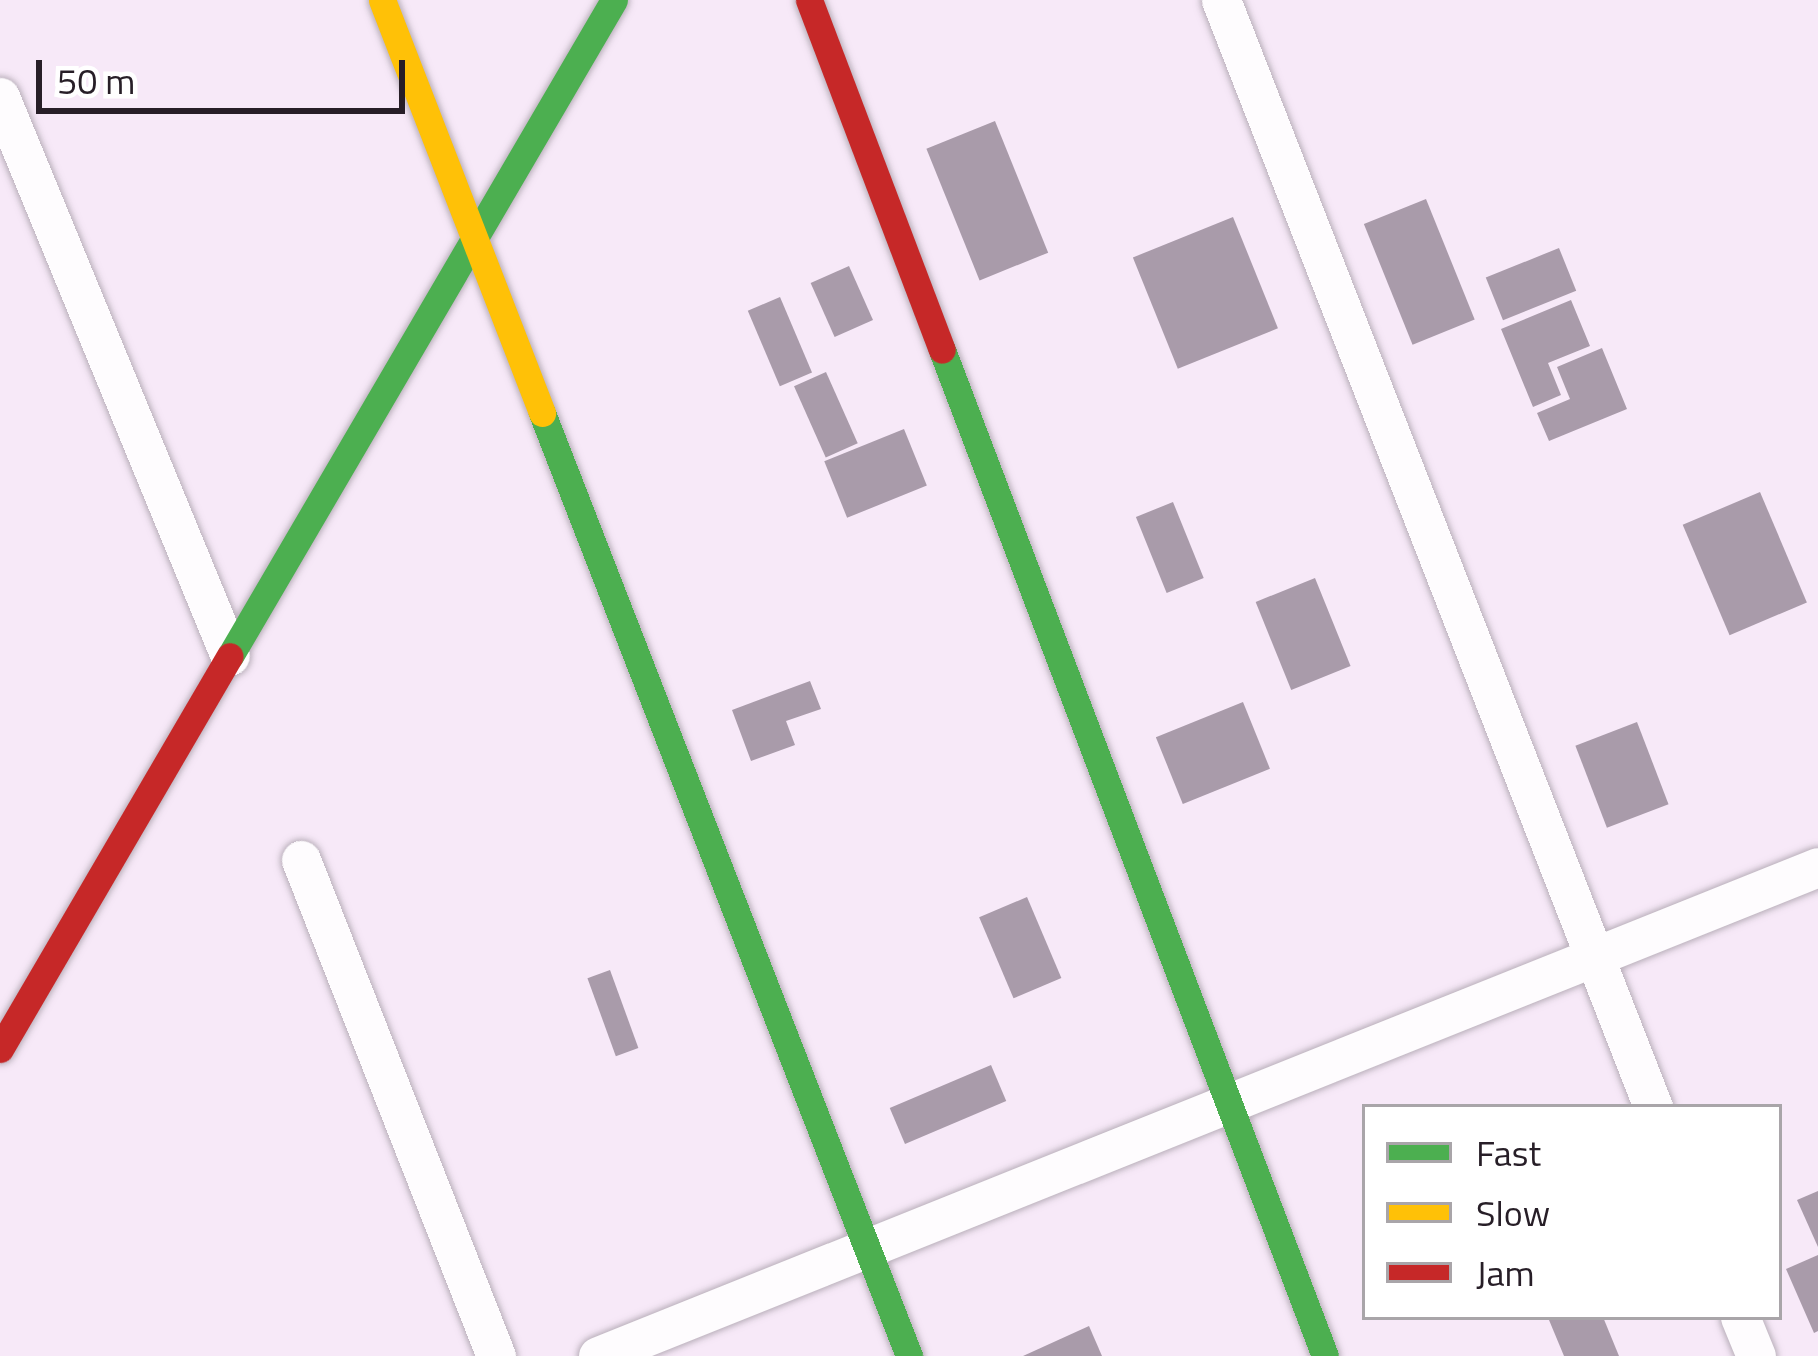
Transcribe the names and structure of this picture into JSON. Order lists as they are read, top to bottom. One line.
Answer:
{"legend":["Fast","Slow","Jam"],"scale_bar":"50 m"}
